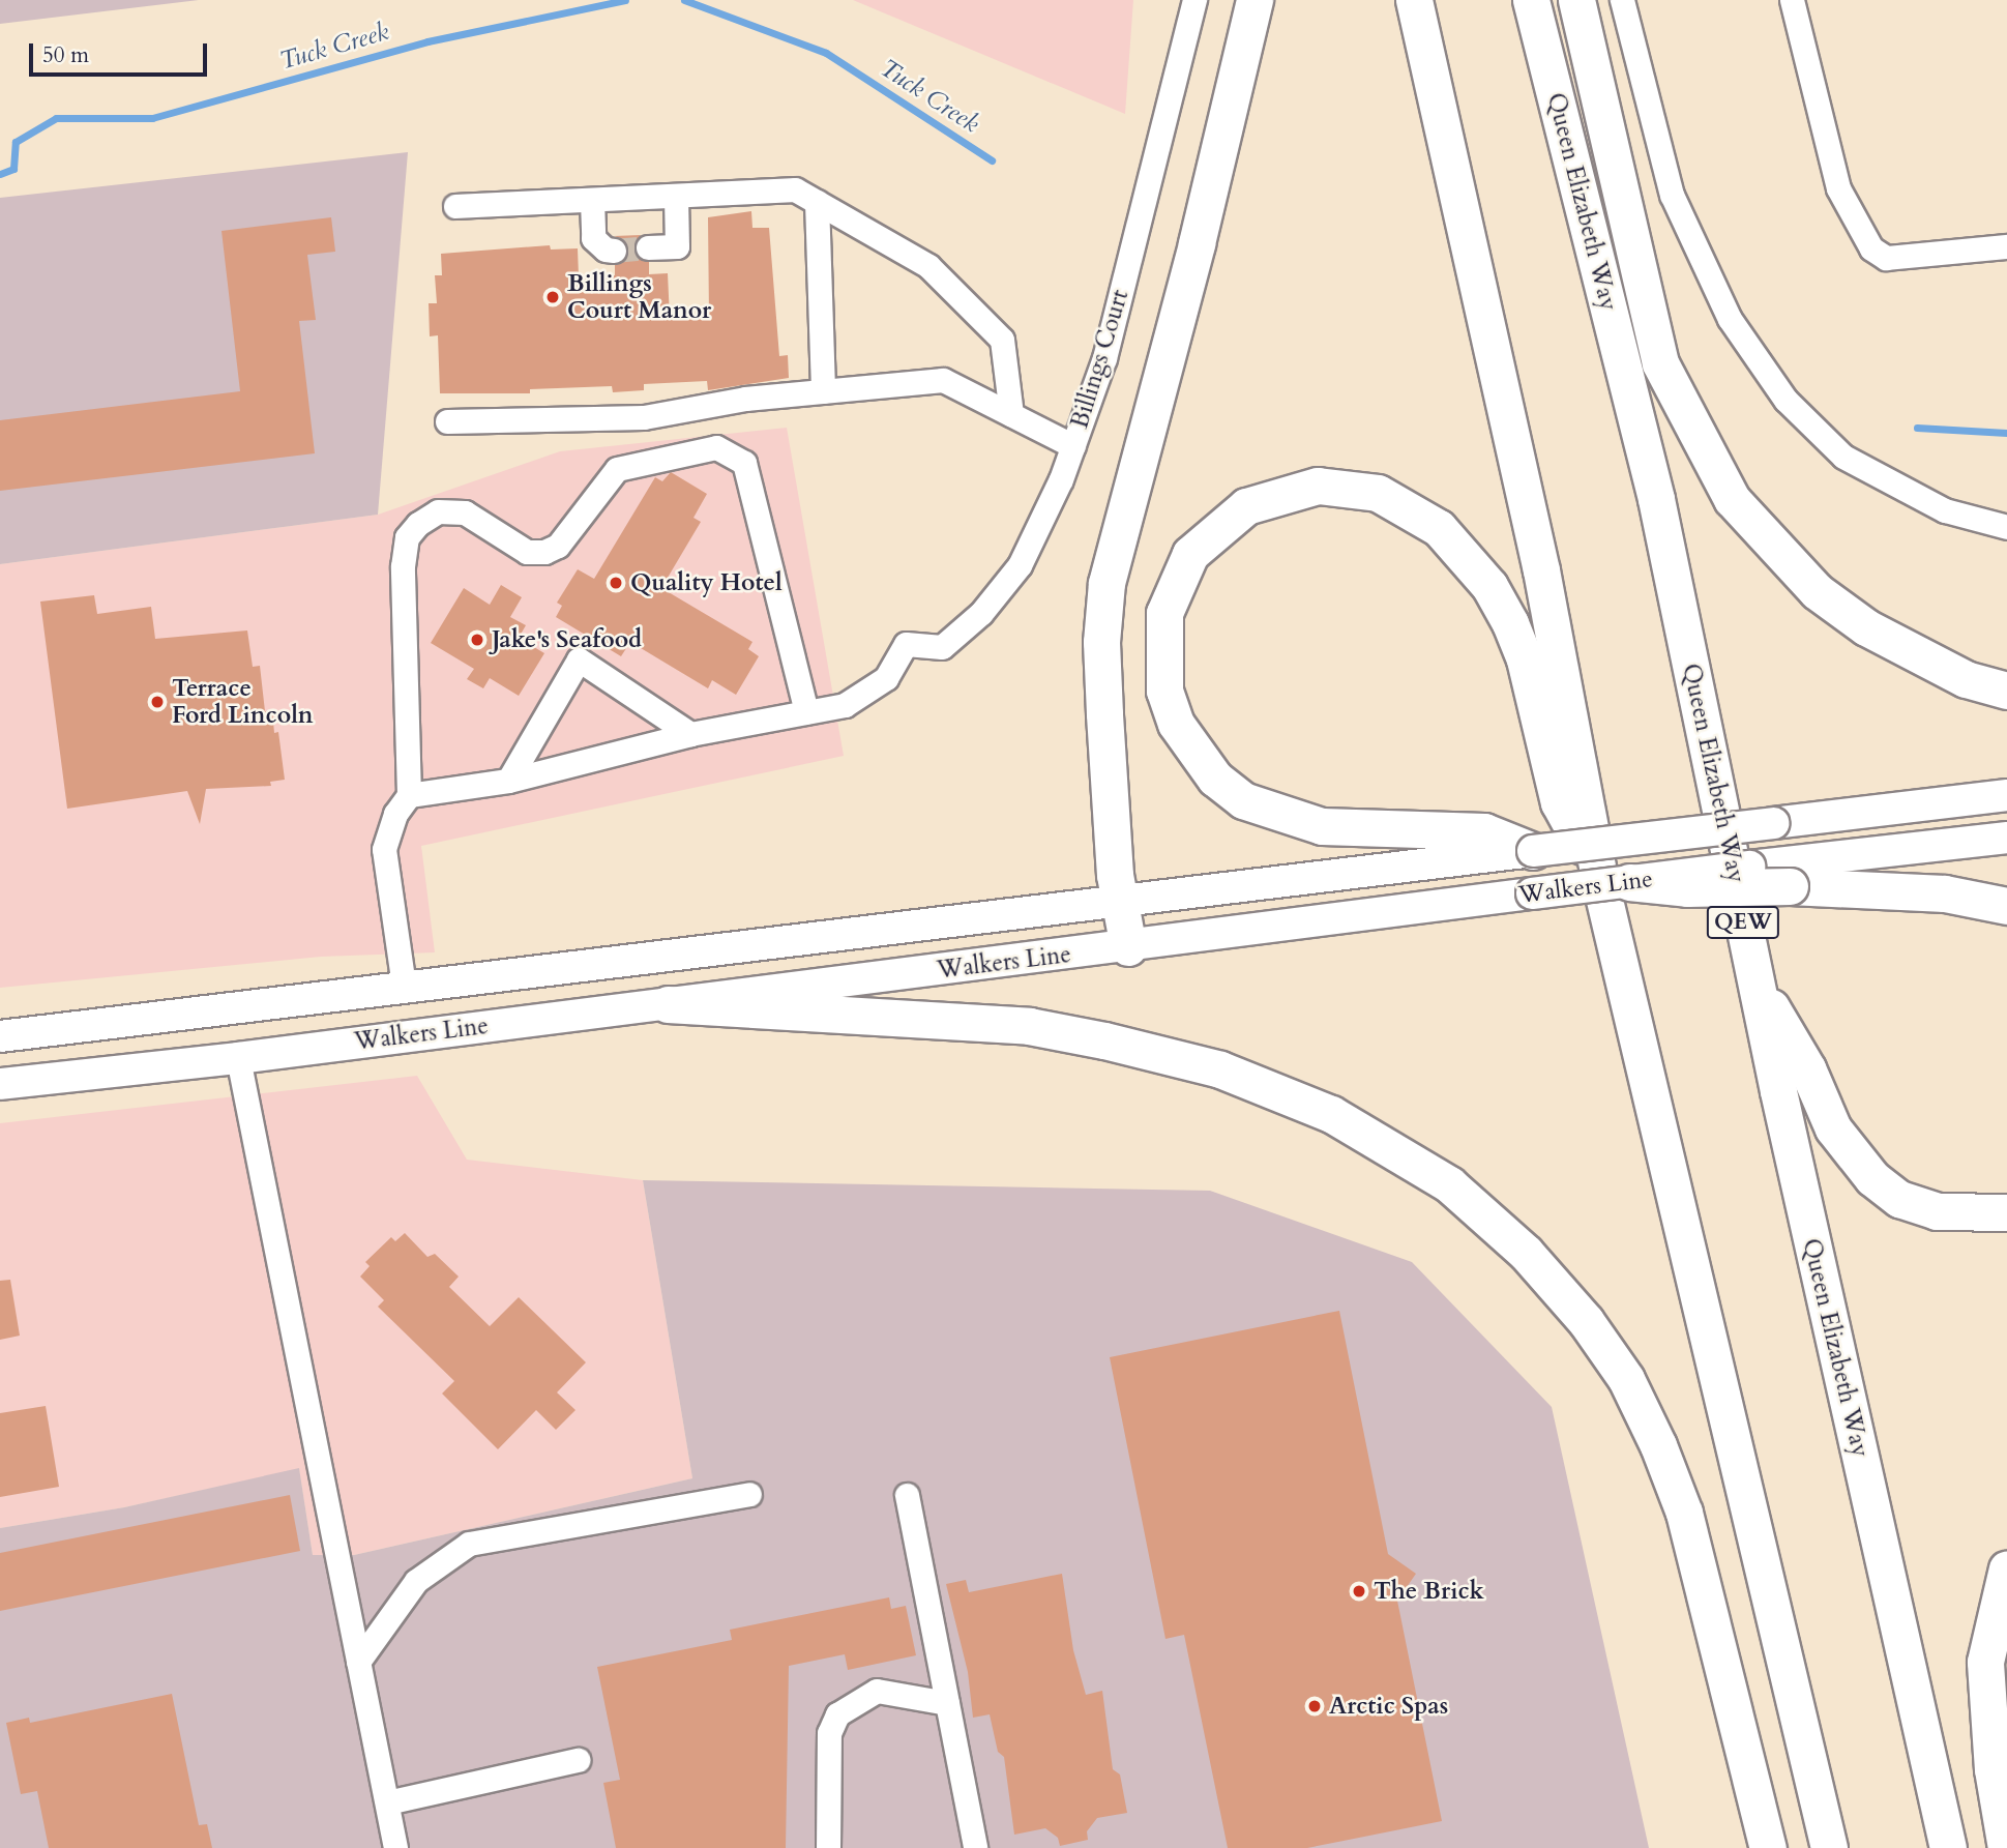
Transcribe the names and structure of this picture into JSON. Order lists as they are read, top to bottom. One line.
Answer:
{"streets":{"highway":["Queen Elizabeth Way","QEW"],"main road":["Walkers Line"],"street":["Billings Court"]},"water":["Tuck Creek"],"places":["Billings Court Manor","Quality Hotel","Jake's Seafood","Terrace Ford Lincoln","The Brick","Arctic Spas"],"scale_bar":"50 m"}
